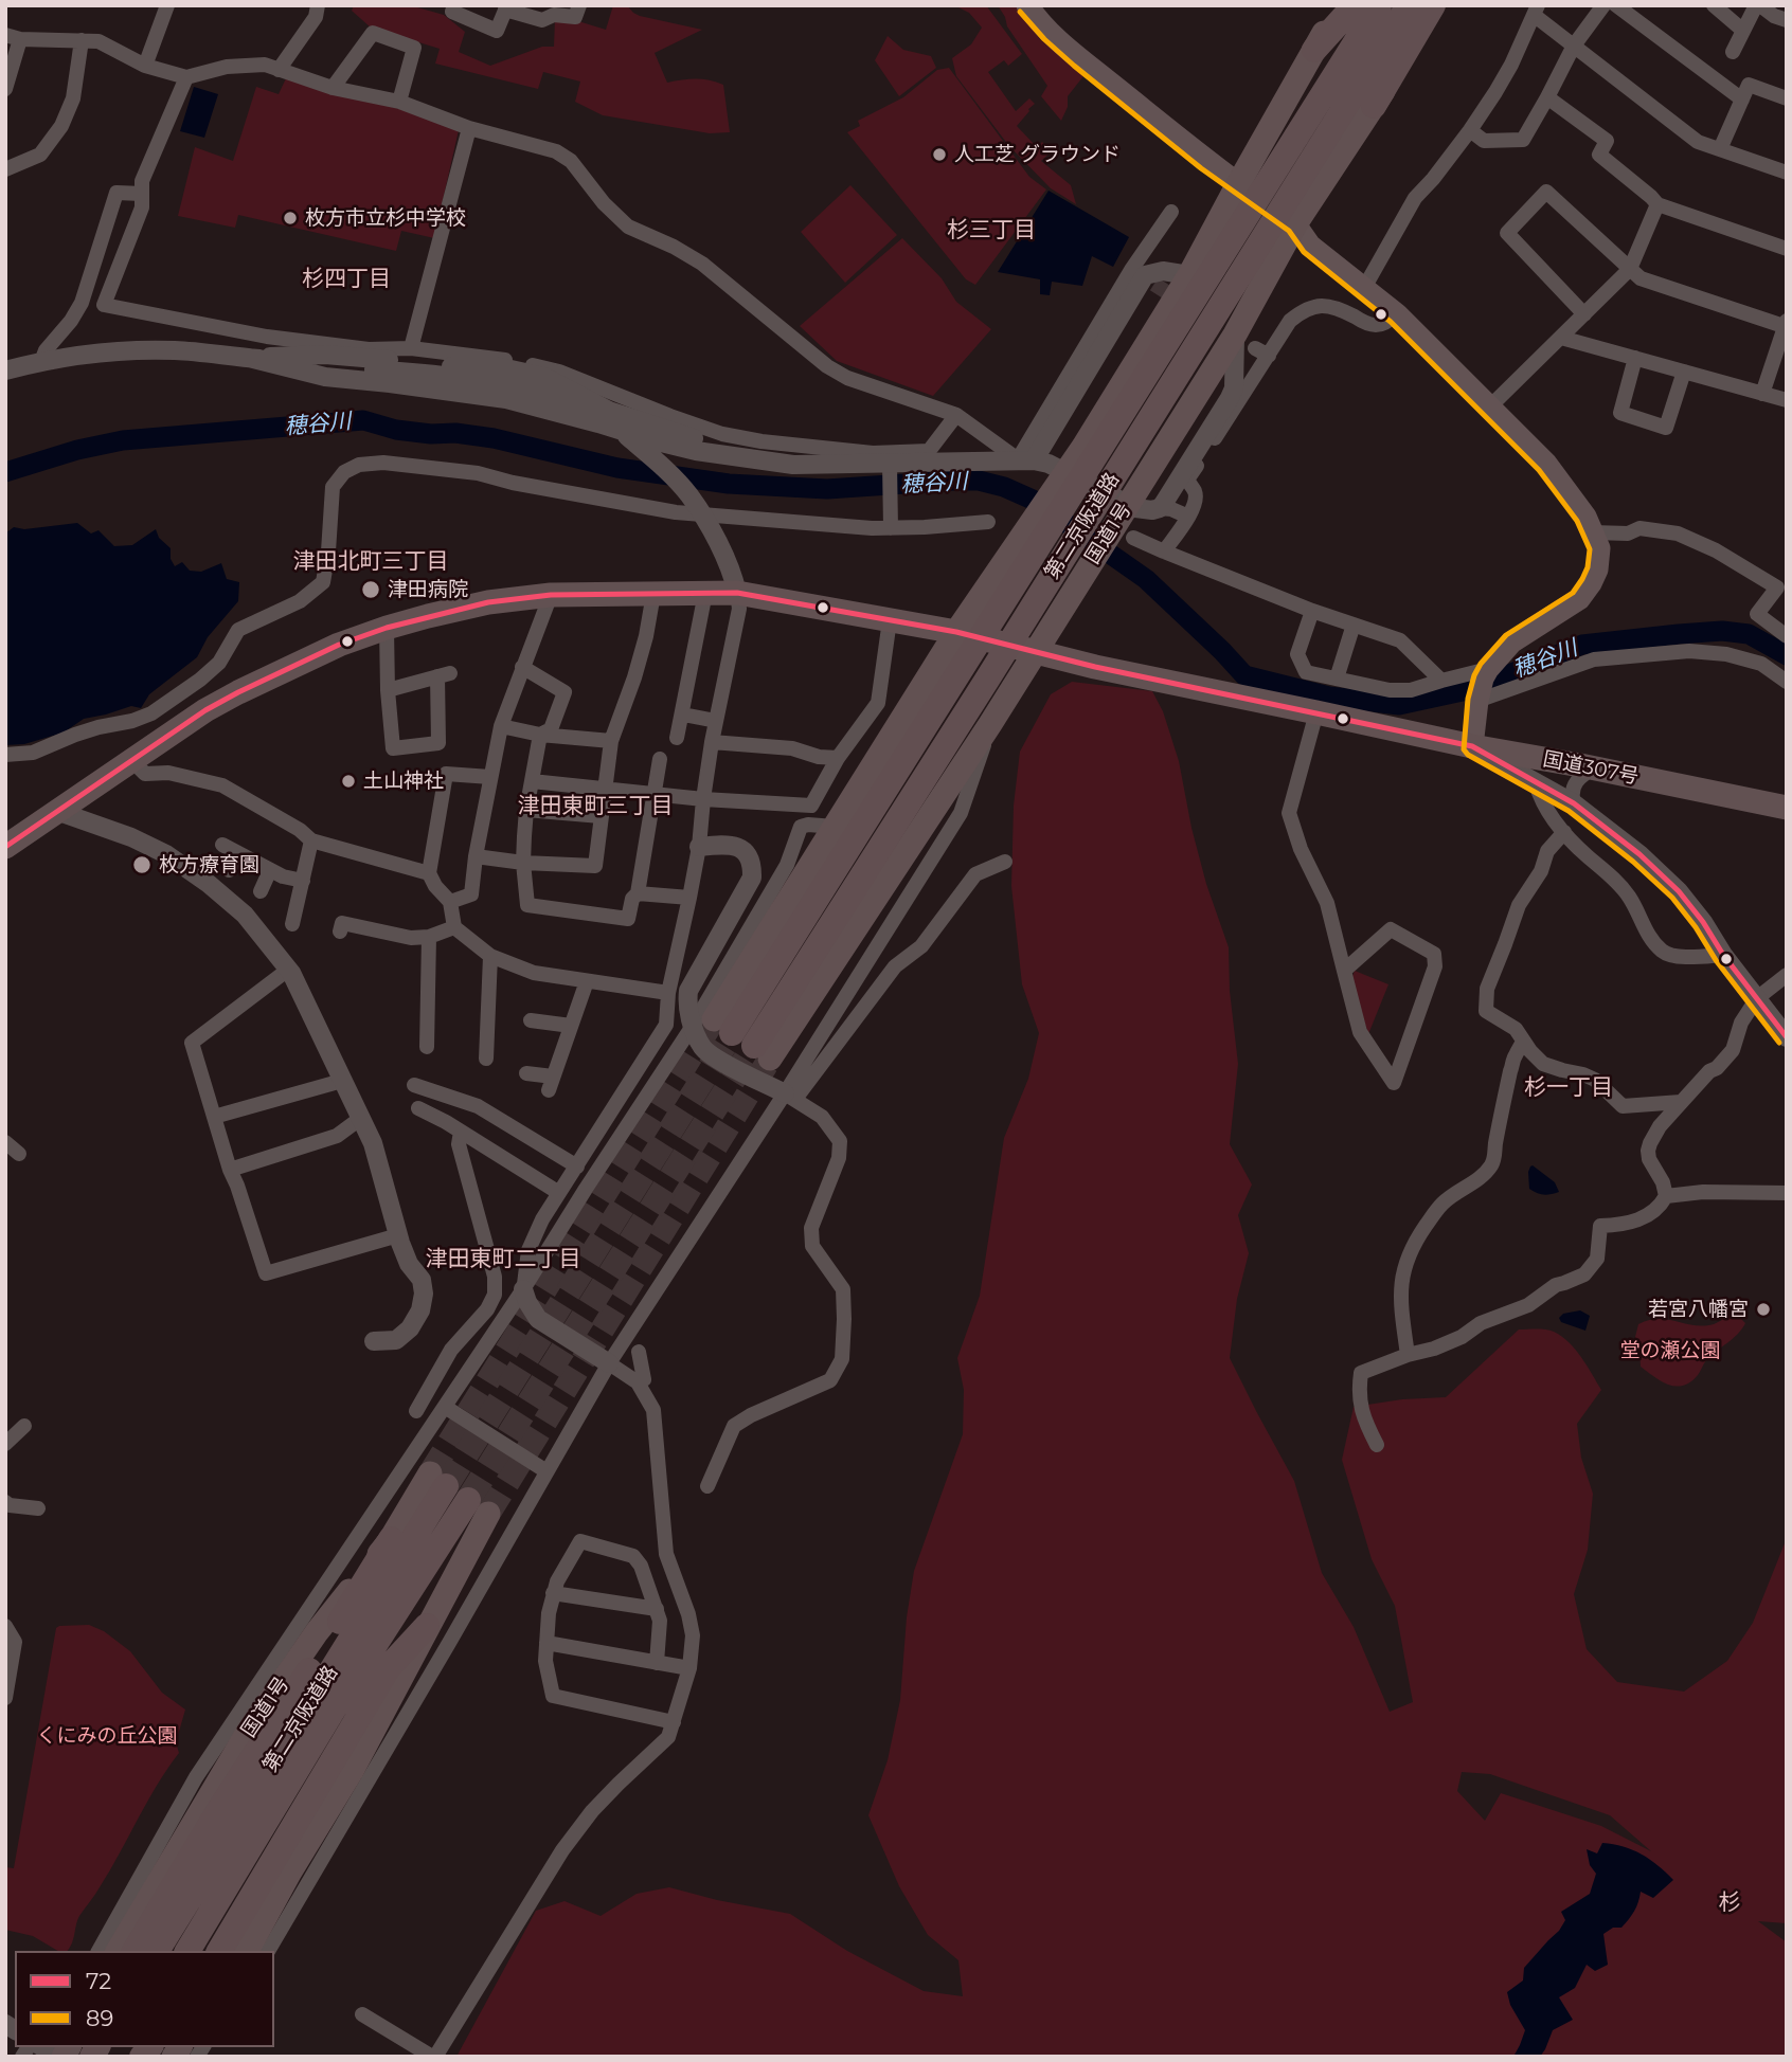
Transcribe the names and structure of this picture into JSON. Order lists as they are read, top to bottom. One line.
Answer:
{"streets":{"highway":["第二京阪道路","国道1号","国道307号"]},"crossings":[["第二京阪道路","国道1号"],["国道1号","国道307号"]],"districts":["杉三丁目","杉四丁目","津田北町三丁目","津田東町三丁目","杉一丁目","津田東町二丁目","杉"],"water":["穂谷川"],"parks":["堂の瀬公園","くにみの丘公園"],"places":["人工芝 グラウンド","枚方市立杉中学校","津田病院","土山神社","枚方療育園","若宮八幡宮"],"lines":["transit line 89","transit line 72"],"legend":["72","89"]}
